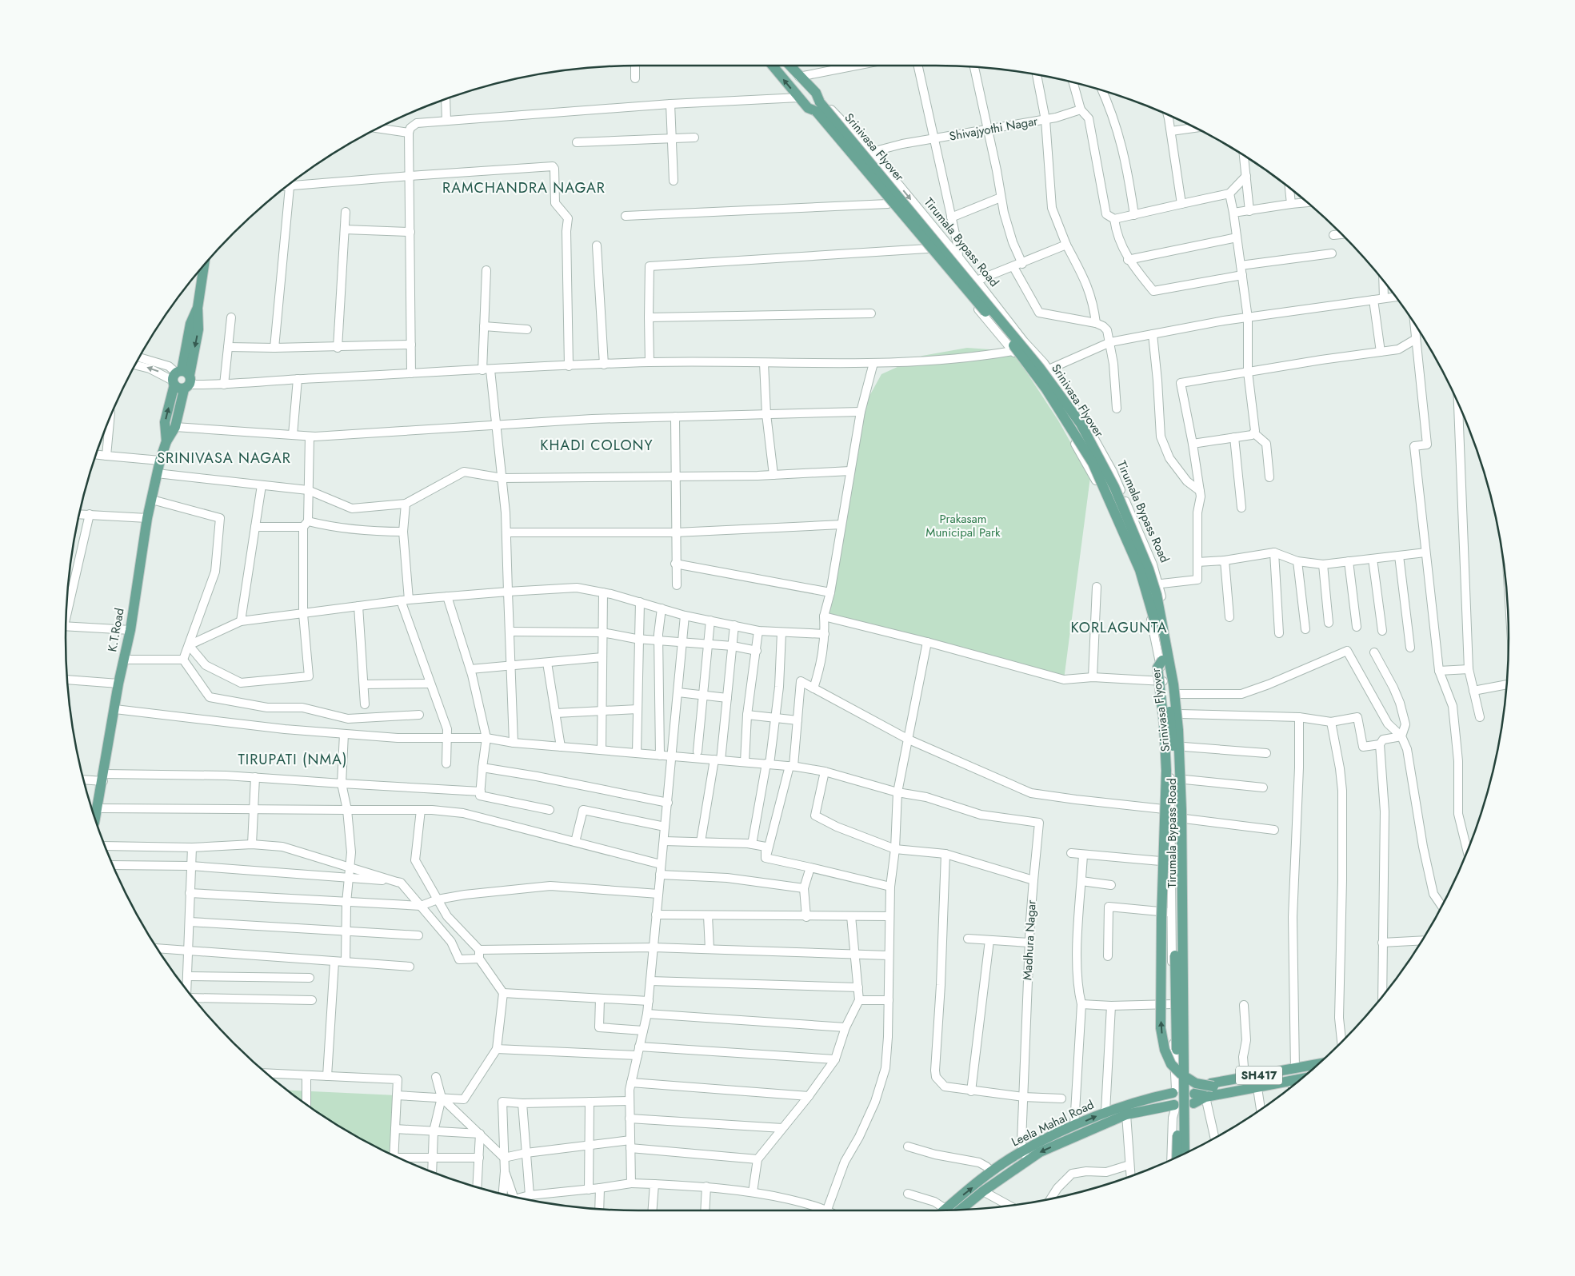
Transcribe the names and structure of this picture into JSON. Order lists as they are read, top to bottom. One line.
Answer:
{"streets":{"main road":["Srinivasa Flyover","Tirumala Bypass Road","K.T.Road","SH417","Leela Mahal Road"],"street":["Shivajyothi Nagar","Madhura Nagar"]},"crossings":[["Shivajyothi Nagar","Tirumala Bypass Road"],["Srinivasa Flyover","Tirumala Bypass Road"],["Tirumala Bypass Road","SH417"],["Tirumala Bypass Road","Leela Mahal Road"],["Madhura Nagar","Leela Mahal Road"],["SH417","Leela Mahal Road"]],"districts":["RAMCHANDRA NAGAR","KHADI COLONY","SRINIVASA NAGAR","KORLAGUNTA","TIRUPATI (NMA)"],"parks":["Prakasam Municipal Park"]}
